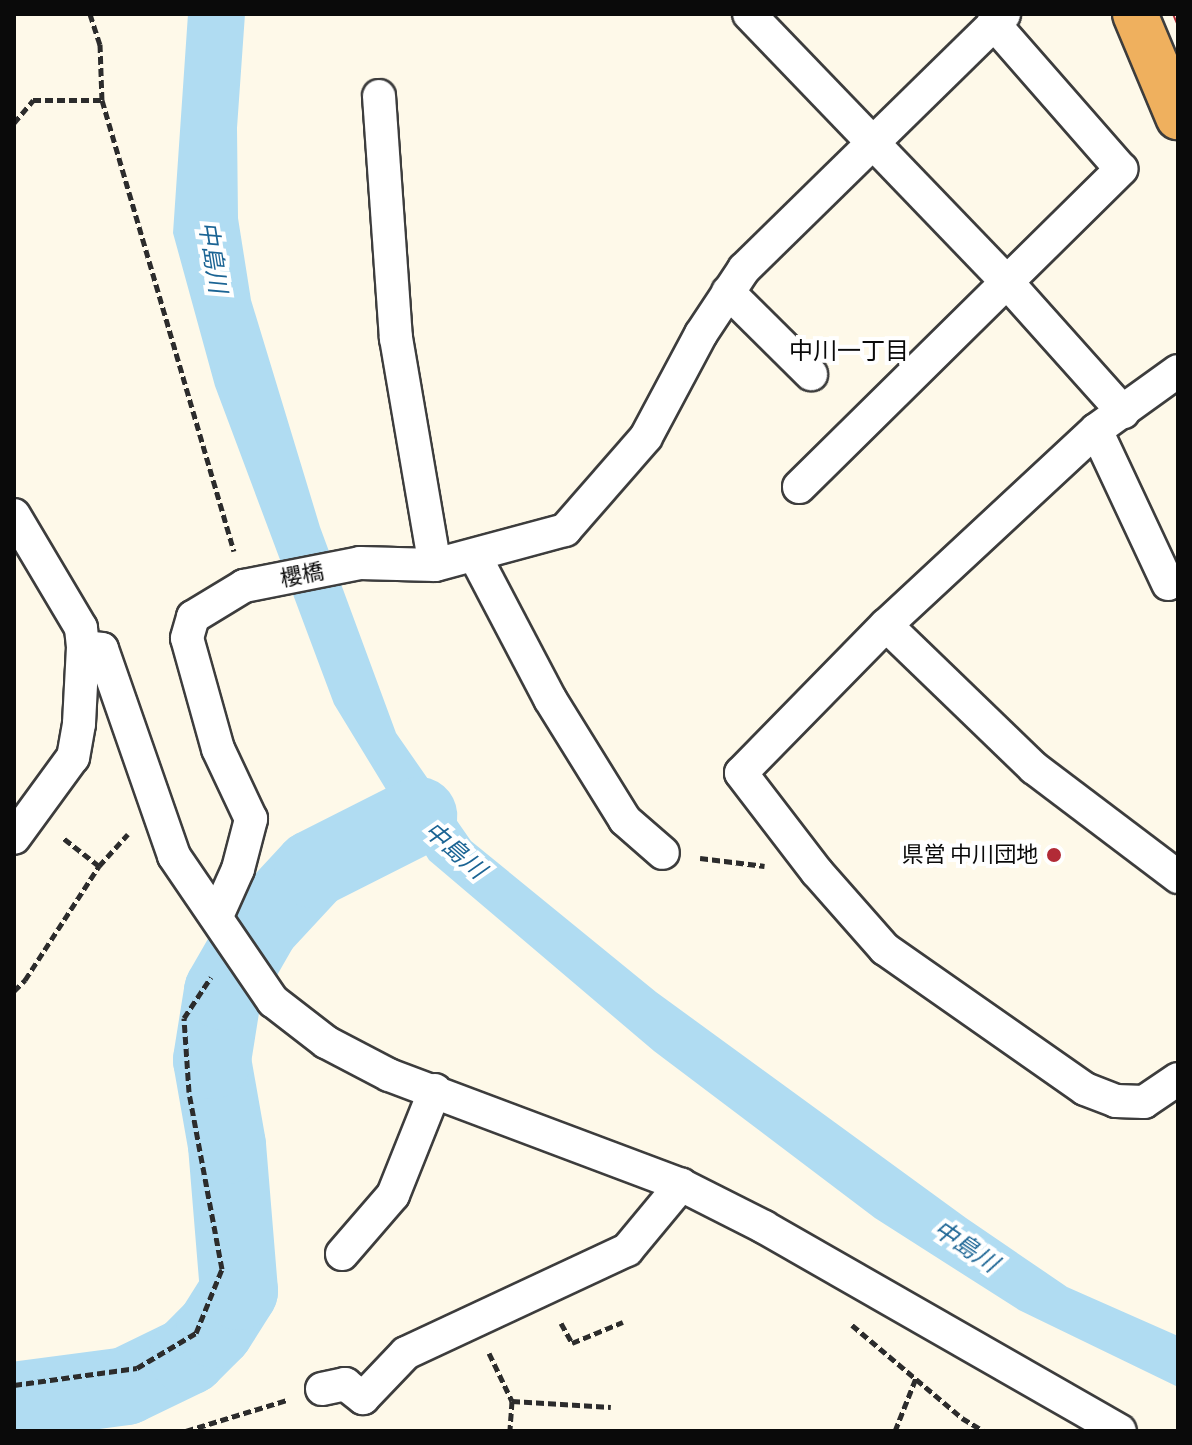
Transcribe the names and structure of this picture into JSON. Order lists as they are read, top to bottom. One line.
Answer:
{"streets":{"street":["櫻橋"]},"districts":["中川一丁目"],"water":["中島川"],"places":["県営 中川団地"]}
